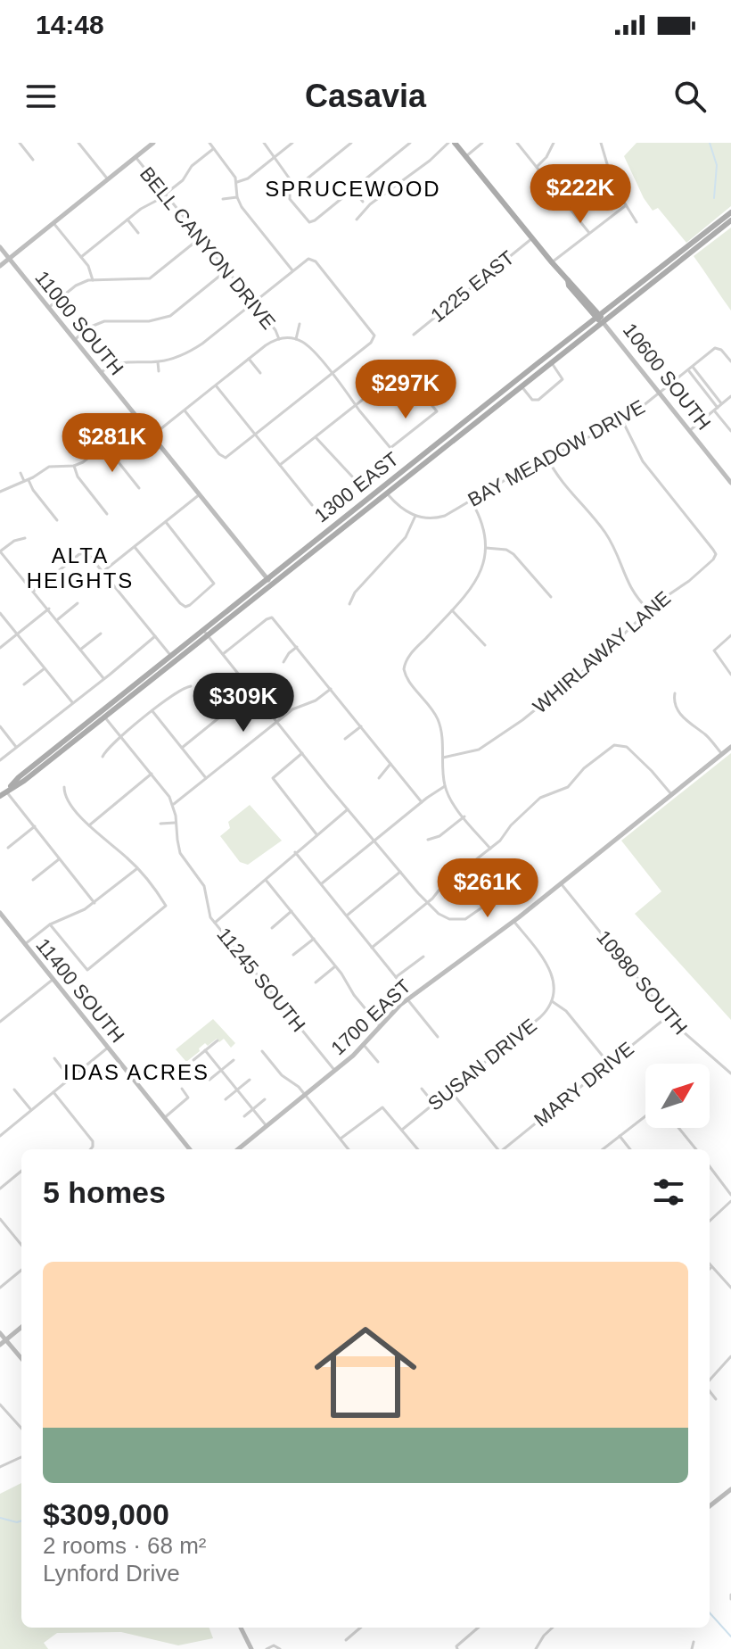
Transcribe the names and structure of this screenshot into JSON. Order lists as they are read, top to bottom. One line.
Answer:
{"streets":{"main road":["11000 SOUTH","10600 SOUTH","1300 EAST","11400 SOUTH","1700 EAST"],"street":["BELL CANYON DRIVE","1225 EAST","BAY MEADOW DRIVE","WHIRLAWAY LANE","11245 SOUTH","10980 SOUTH","SUSAN DRIVE","MARY DRIVE"]},"crossings":[["1225 EAST","10600 SOUTH"],["11000 SOUTH","1300 EAST"],["10600 SOUTH","BAY MEADOW DRIVE"],["10600 SOUTH","1300 EAST"],["BAY MEADOW DRIVE","WHIRLAWAY LANE"],["11245 SOUTH","1700 EAST"],["10980 SOUTH","1700 EAST"],["10980 SOUTH","MARY DRIVE"],["1700 EAST","SUSAN DRIVE"]],"districts":["SPRUCEWOOD","ALTA HEIGHTS","IDAS ACRES"],"north":"top right","page":{"status":"14:48","header":"Casavia","price":["$222K","$297K","$281K","$309K","$261K"],"heading":"5 homes","list":[{"name":"$309,000","note":"2 rooms · 68 m² · Lynford Drive"}]}}
